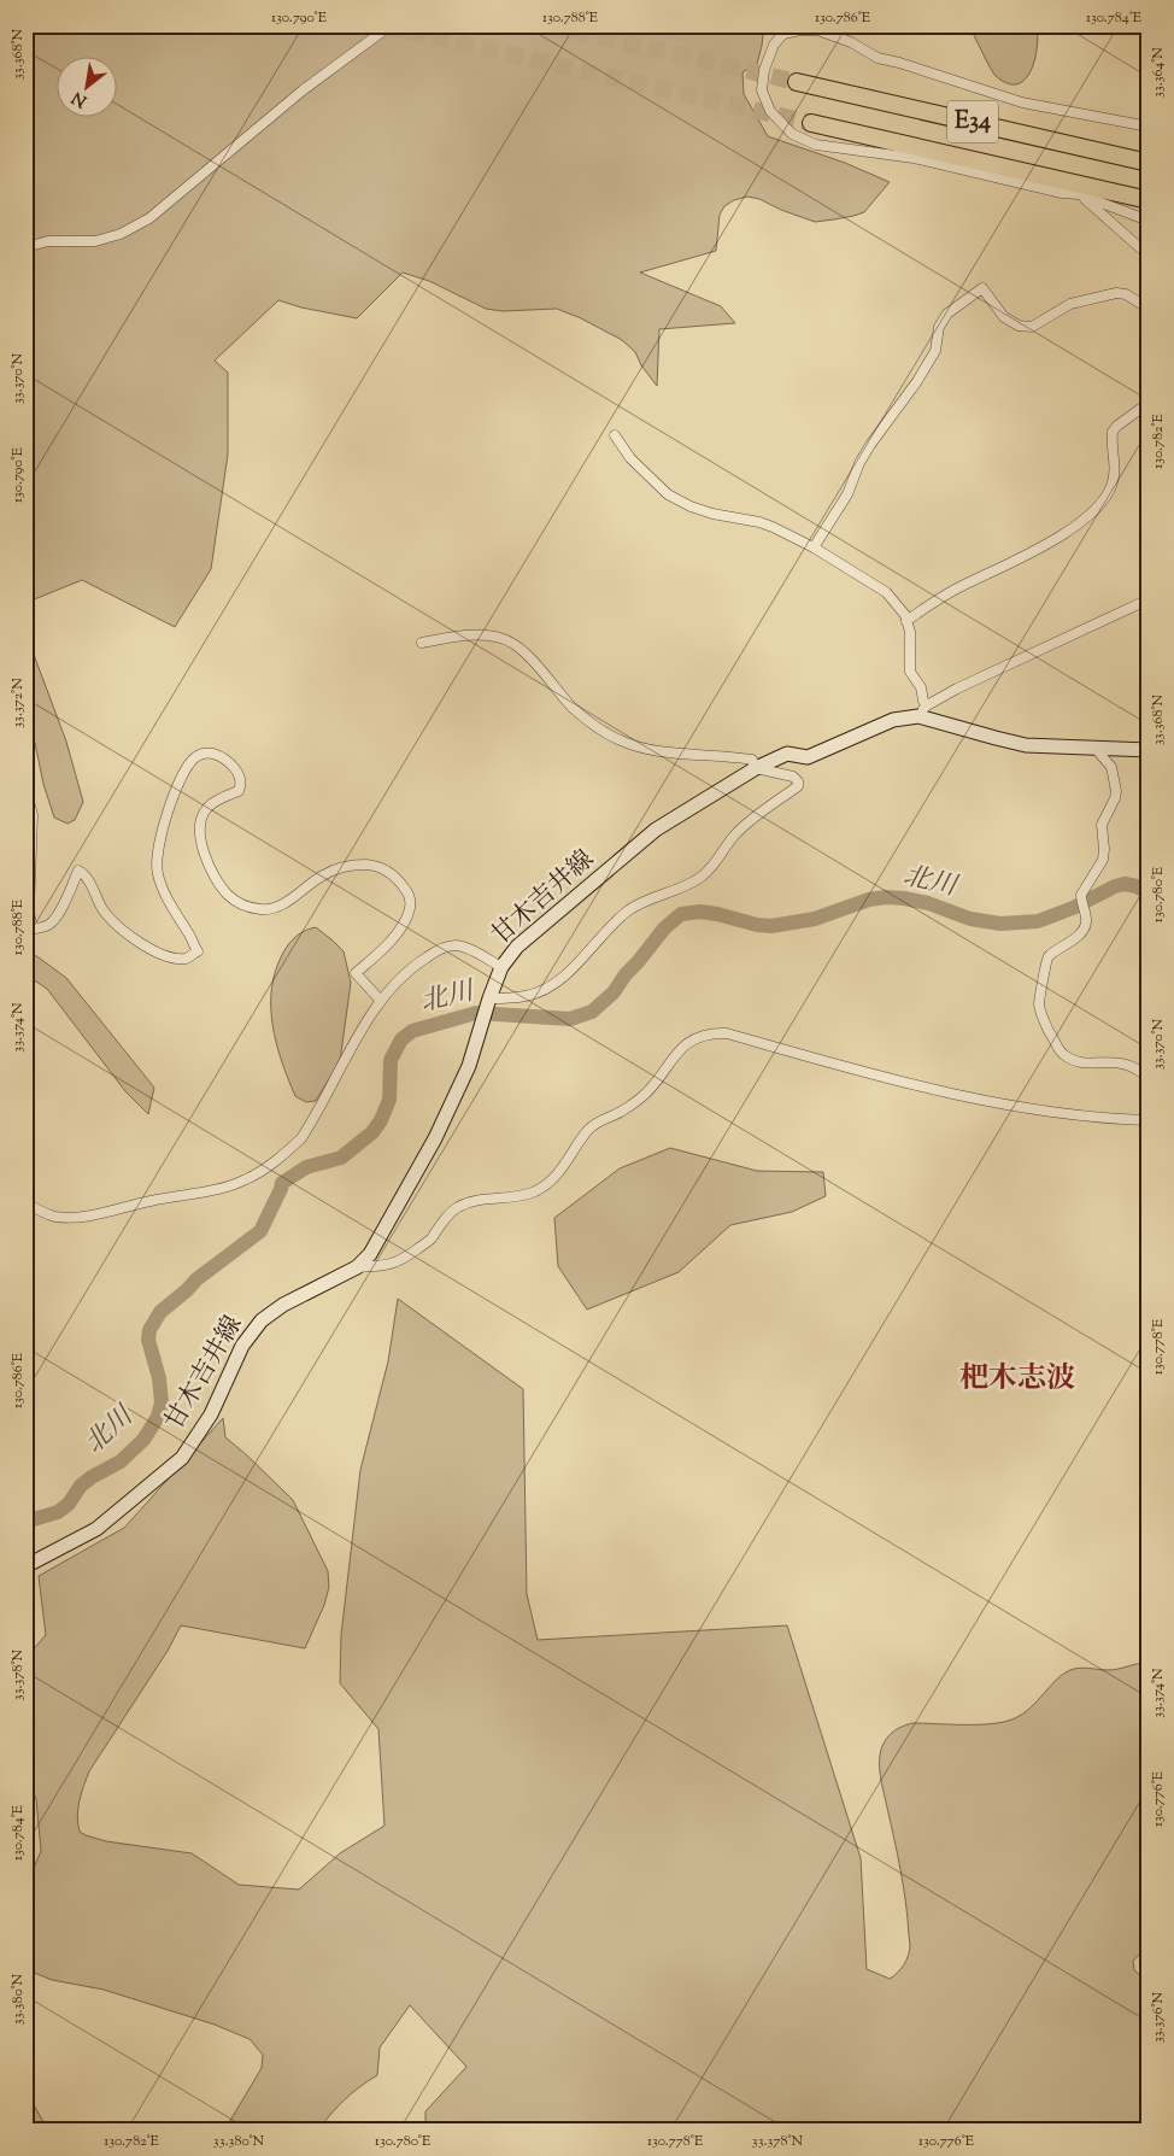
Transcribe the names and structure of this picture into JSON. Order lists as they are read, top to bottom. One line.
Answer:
{"streets":{"highway":["E34"],"main road":["甘木吉井線"]},"districts":["杷木志波"],"water":["北川"],"north":"bottom left","coordinates":["130.790°E","130.788°E","130.786°E","130.784°E","33.368°N","33.364°N","33.370°N","130.782°E","33.372°N","130.780°E","33.374°N","130.778°E","33.378°N","130.776°E","33.380°N","33.376°N"]}
